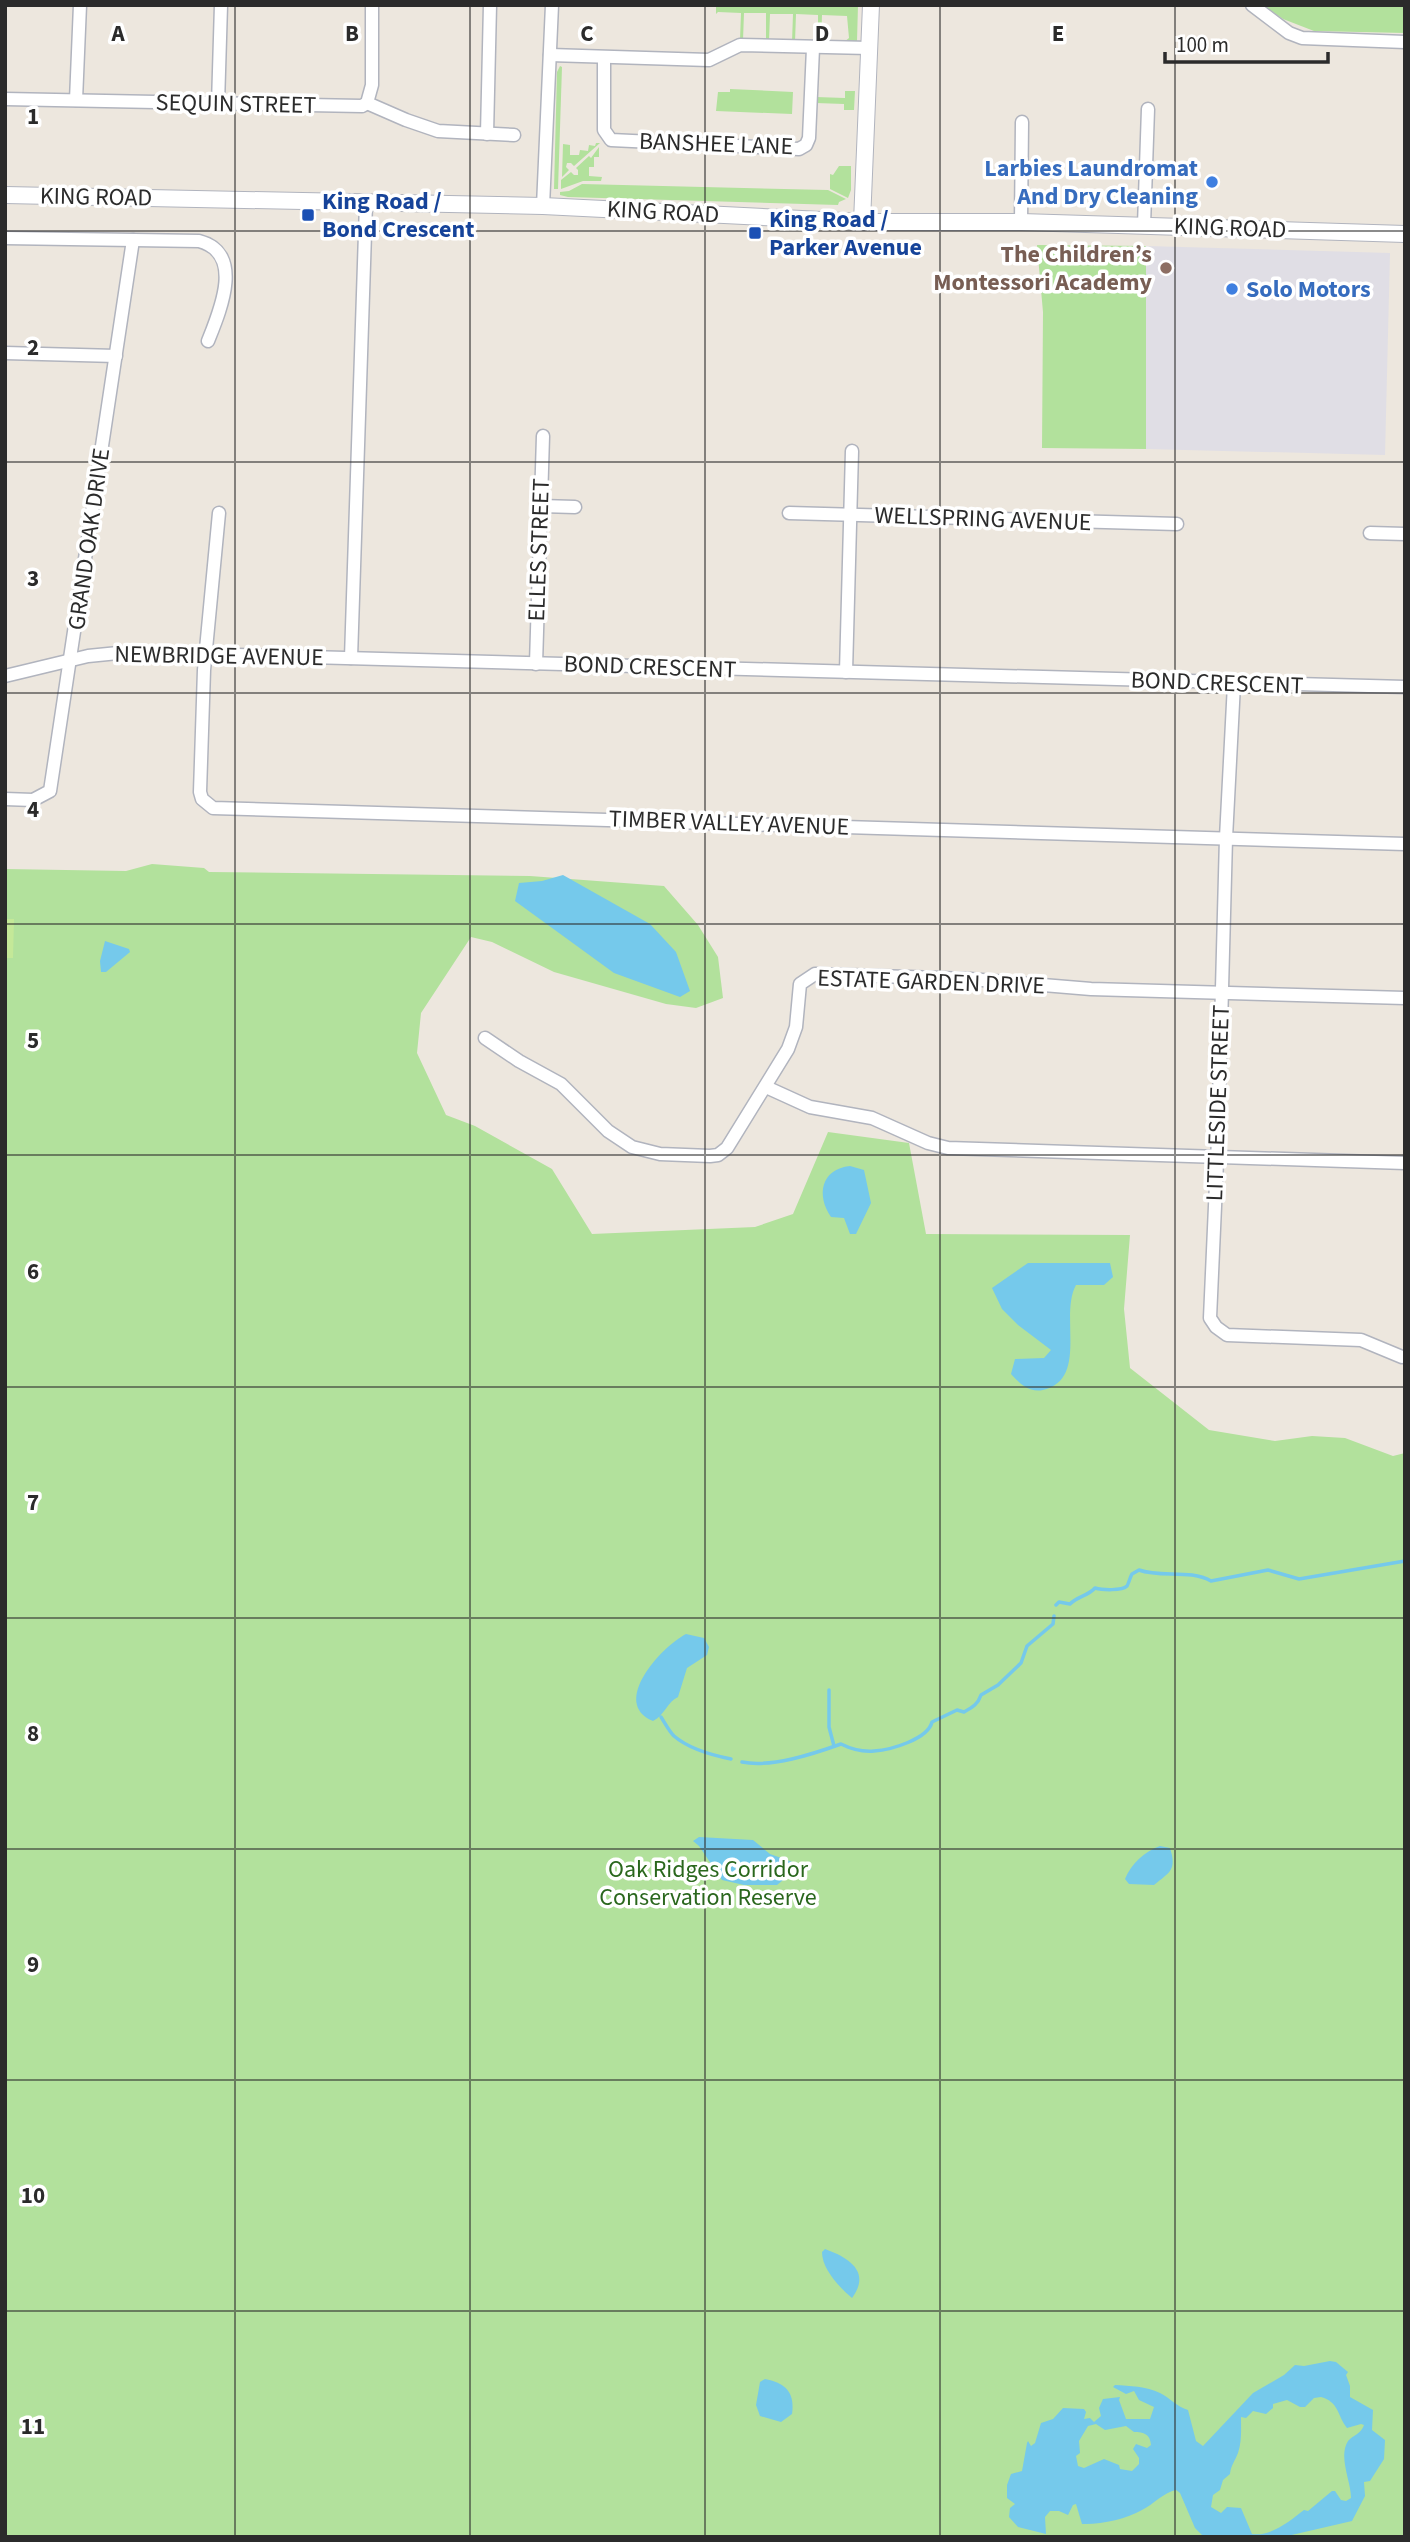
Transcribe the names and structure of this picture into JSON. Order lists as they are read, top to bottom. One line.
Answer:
{"streets":{"main road":["KING ROAD"],"street":["SEQUIN STREET","BANSHEE LANE","WELLSPRING AVENUE","GRAND OAK DRIVE","ELLES STREET","NEWBRIDGE AVENUE","BOND CRESCENT","TIMBER VALLEY AVENUE","ESTATE GARDEN DRIVE","LITTLESIDE STREET"]},"crossings":[["GRAND OAK DRIVE","NEWBRIDGE AVENUE"],["ELLES STREET","BOND CRESCENT"],["NEWBRIDGE AVENUE","BOND CRESCENT"],["NEWBRIDGE AVENUE","TIMBER VALLEY AVENUE"],["BOND CRESCENT","LITTLESIDE STREET"],["TIMBER VALLEY AVENUE","LITTLESIDE STREET"],["ESTATE GARDEN DRIVE","LITTLESIDE STREET"]],"parks":["Oak Ridges Corridor Conservation Reserve"],"places":{"other":["Larbies Laundromat And Dry Cleaning","The Children’s Montessori Academy","Solo Motors"],"transit":["King Road / Bond Crescent","King Road / Parker Avenue"]},"scale_bar":"100 m","grid":{"columns":["A","B","C","D","E"],"rows":["1","2","3","4","5","6","7","8","9","10","11"]}}
